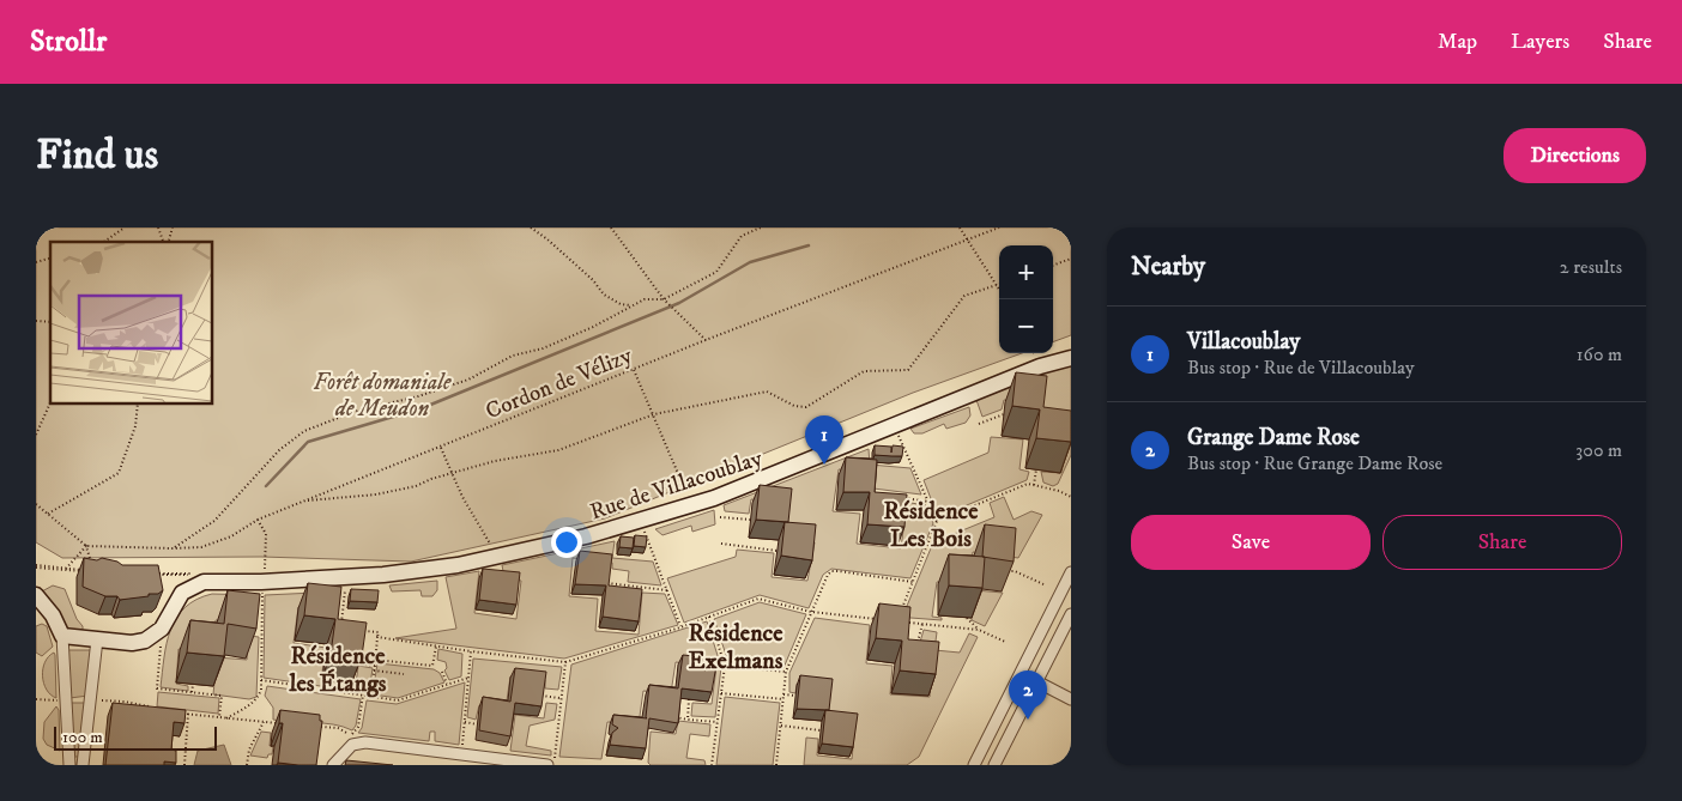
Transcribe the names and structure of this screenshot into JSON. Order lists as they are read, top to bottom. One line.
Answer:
{"streets":{"street":["Rue de Villacoublay"],"path":["Cordon de Vélizy"]},"districts":["Résidence Les Bois","Résidence Exelmans","Résidence les Étangs"],"parks":["Forêt domaniale de Meudon"],"scale_bar":"100 m","page":{"header":"Strollr","nav":["Map","Layers","Share"],"buttons":["Directions",["Save","Share"]],"title":"Find us","heading":["Nearby","2 results"],"map_buttons":["+","−"],"list":[{"mark":"1","name":"Villacoublay","note":"Bus stop · Rue de Villacoublay","value":"160 m"},{"mark":"2","name":"Grange Dame Rose","note":"Bus stop · Rue Grange Dame Rose","value":"300 m"}],"pins":["1","2"],"scale":"100 m"}}
